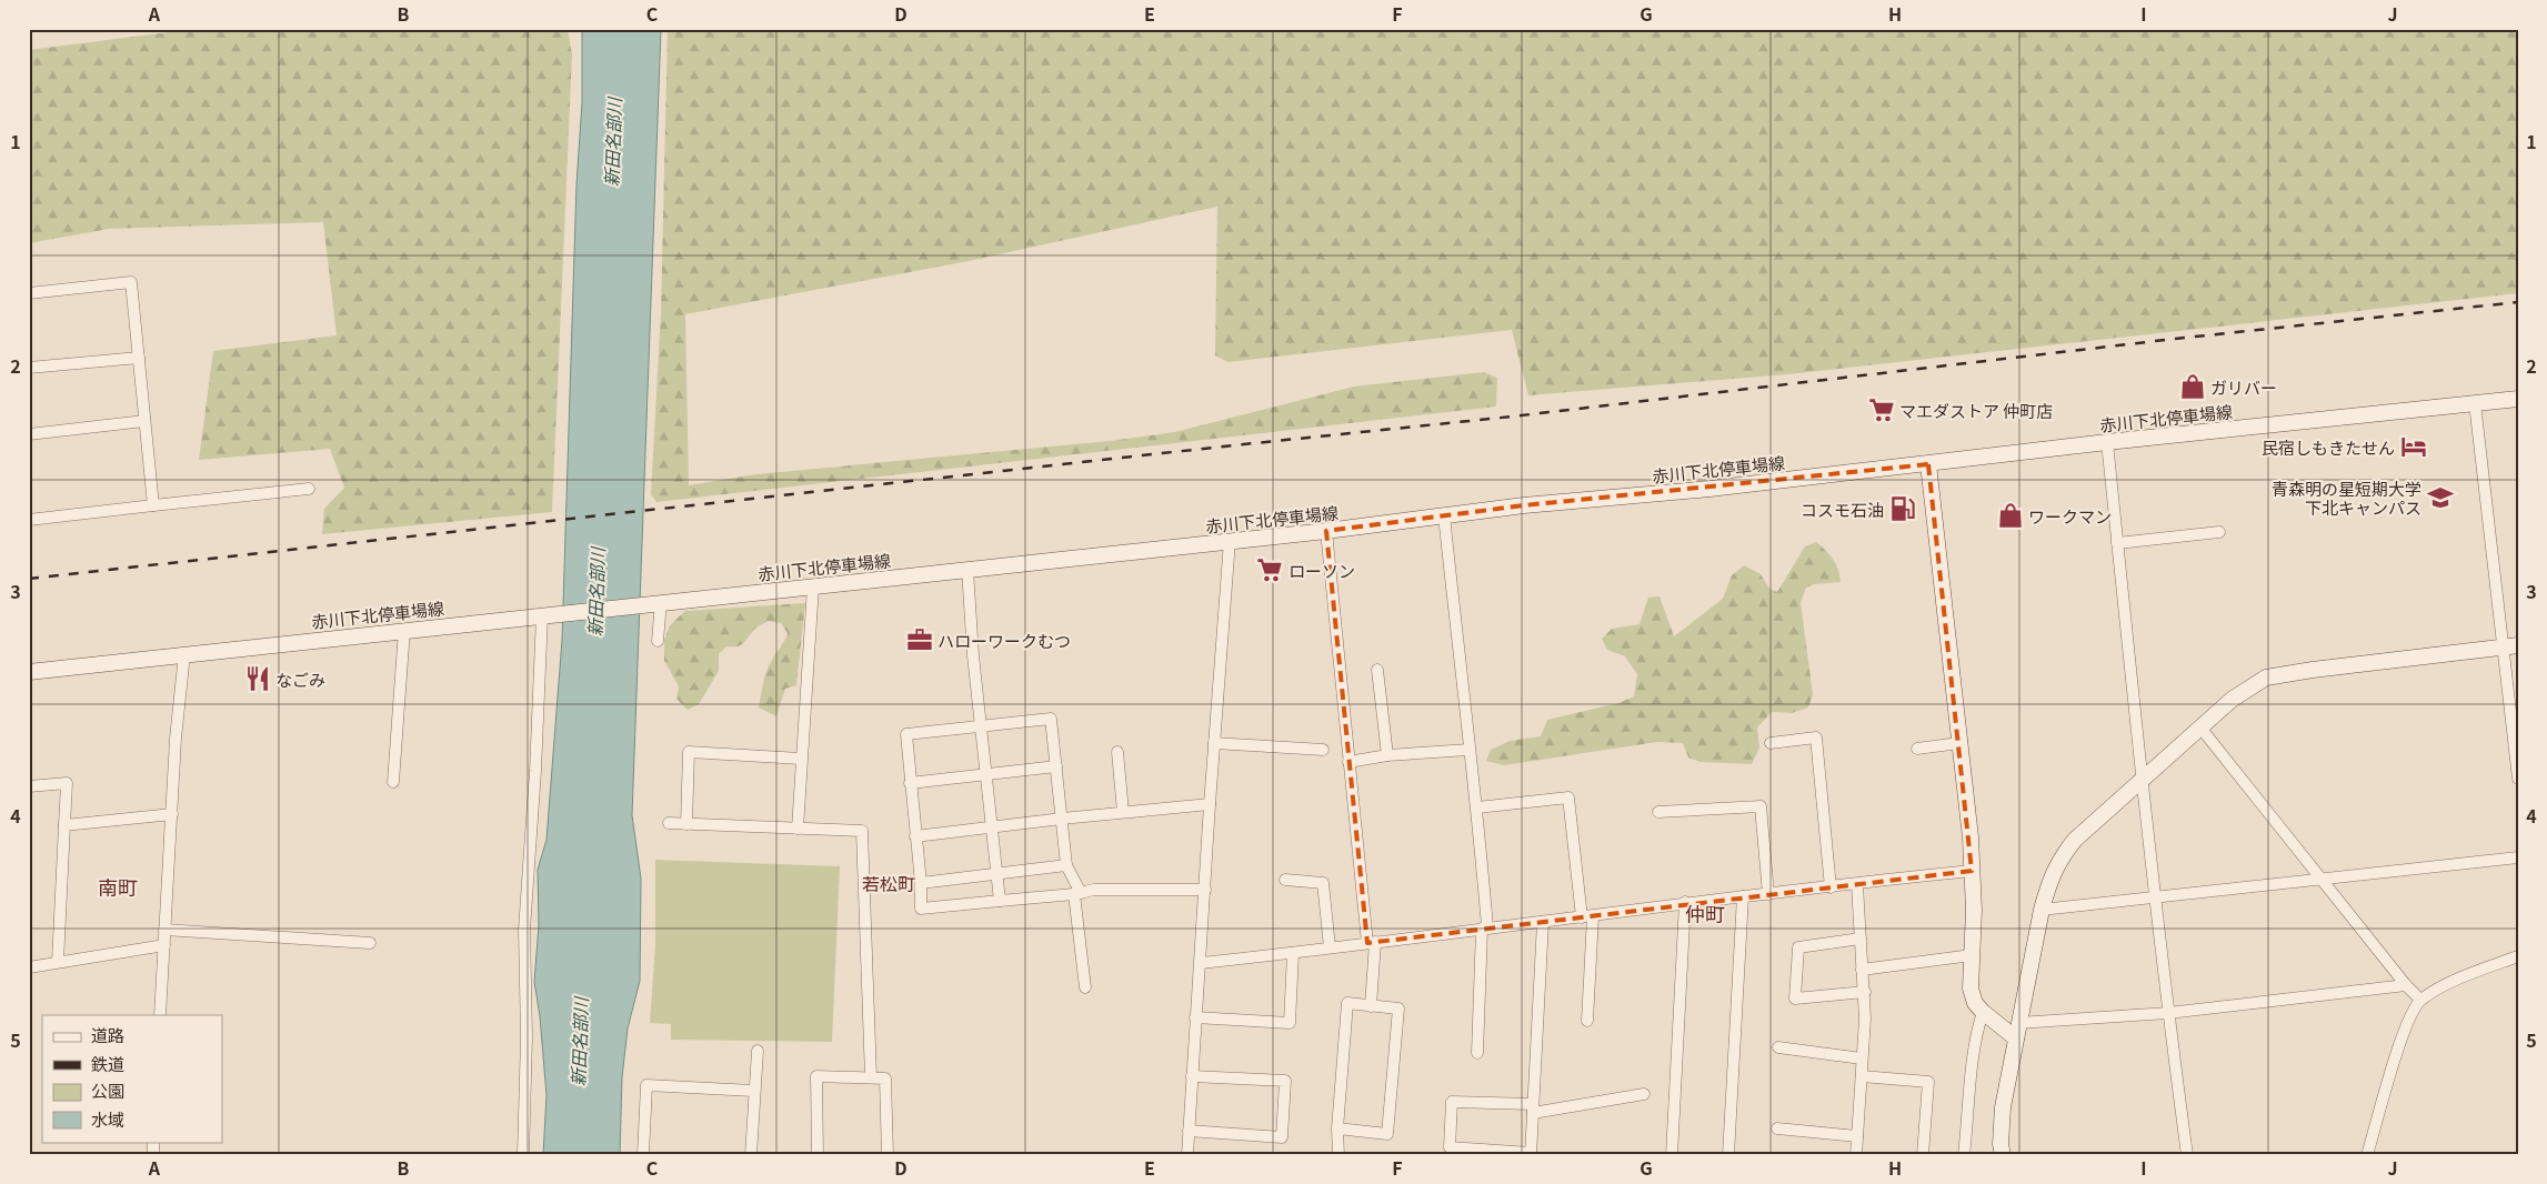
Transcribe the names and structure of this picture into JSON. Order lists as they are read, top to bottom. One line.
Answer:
{"streets":{"main road":["赤川下北停車場線"]},"districts":["若松町","南町","仲町"],"water":["新田名部川"],"places":{"shop":["ガリバー","ワークマン"],"supermarket":["マエダストア 仲町店","ローソン"],"hotel":["民宿しもきたせん"],"school or university":["青森明の星短期大学 下北キャンパス"],"fuel station":["コスモ石油"],"office":["ハローワークむつ"],"restaurant":["なごみ"]},"legend":["道路","鉄道","公園","水域"],"grid":{"columns":["A","B","C","D","E","F","G","H","I","J"],"rows":["1","2","3","4","5"]}}
